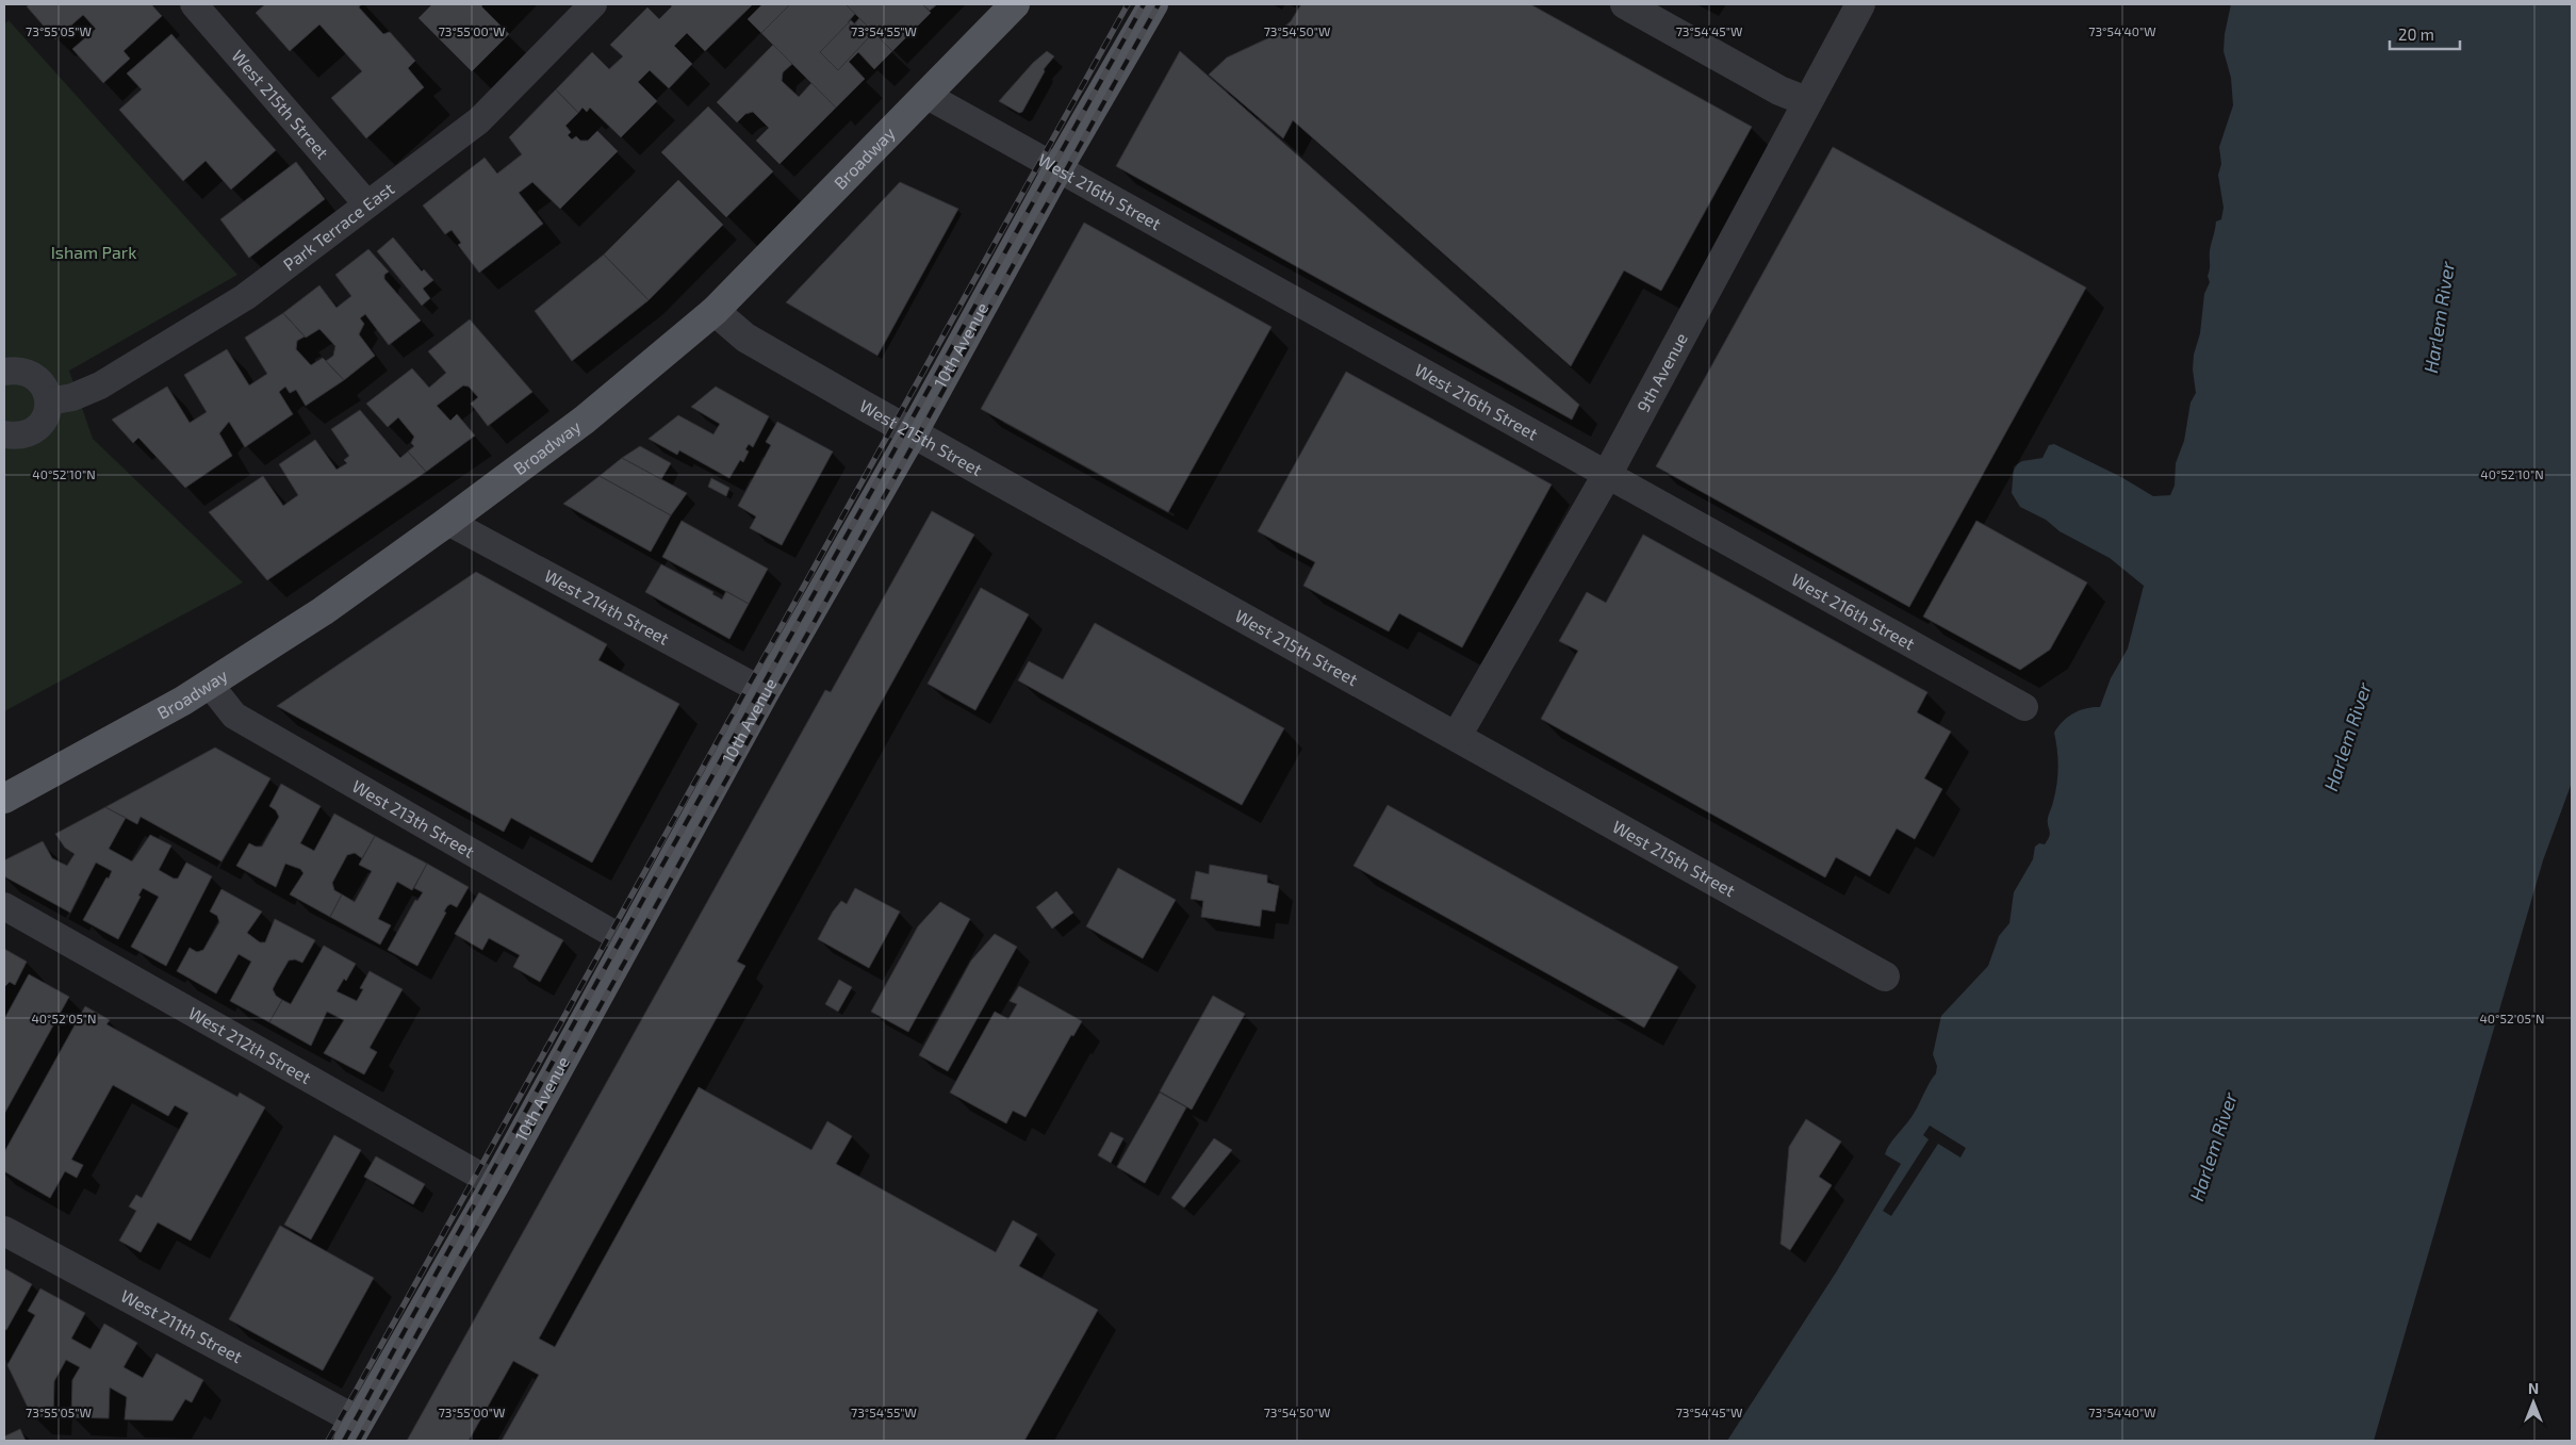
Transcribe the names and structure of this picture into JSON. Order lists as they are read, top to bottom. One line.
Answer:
{"streets":{"main road":["Broadway","10th Avenue"],"street":["West 215th Street","West 216th Street","Park Terrace East","9th Avenue","West 214th Street","West 213th Street","West 212th Street","West 211th Street"]},"crossings":[["West 215th Street","Broadway"],["West 215th Street","Park Terrace East"],["West 215th Street","10th Avenue"],["West 215th Street","9th Avenue"],["Broadway","West 216th Street"],["Broadway","West 214th Street"],["Broadway","West 213th Street"],["West 216th Street","10th Avenue"],["West 216th Street","9th Avenue"],["10th Avenue","West 214th Street"],["10th Avenue","West 213th Street"],["10th Avenue","West 212th Street"],["10th Avenue","West 211th Street"]],"water":["Harlem River"],"parks":["Isham Park"],"scale_bar":"20 m","north":"top","coordinates":["73°55'05\"W","73°55'00\"W","73°54'55\"W","73°54'50\"W","73°54'45\"W","73°54'40\"W","40°52'10\"N","40°52'05\"N"]}
